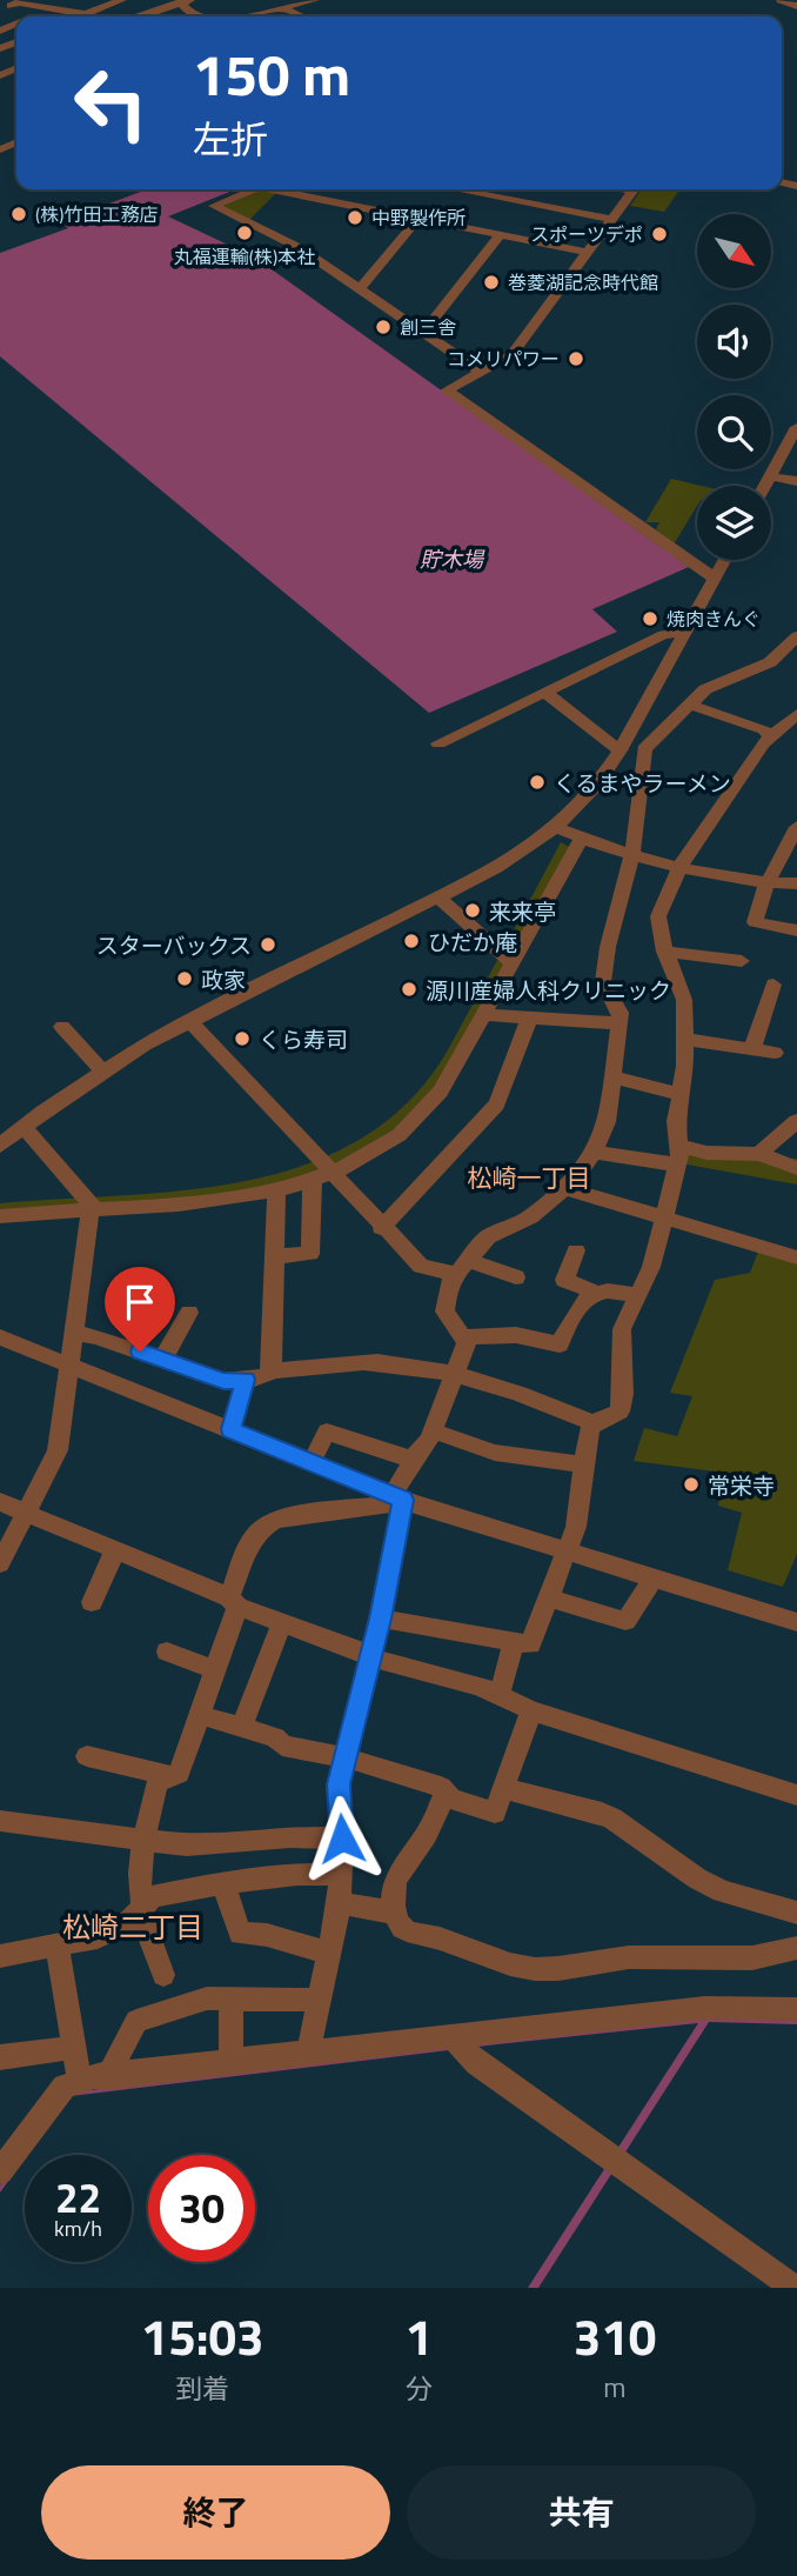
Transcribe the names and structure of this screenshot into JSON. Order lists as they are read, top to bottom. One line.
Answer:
{"districts":["松崎一丁目","松崎二丁目"],"water":["貯木場"],"places":["(株)竹田工務店","中野製作所","丸福運輸(株)本社","スポーツデポ","巻菱湖記念時代館","創三舎","コメリパワー","焼肉きんぐ","くるまやラーメン","来来亭","ひだか庵","スターバックス","政家","源川産婦人科クリニック","くら寿司","常栄寺"],"north":"bottom right","page":{"turn":["150 m","左折"],"speed":"22 km/h","limit":"30","eta":["15:03","到着","1","分","310","m"],"buttons":["終了","共有"]}}
